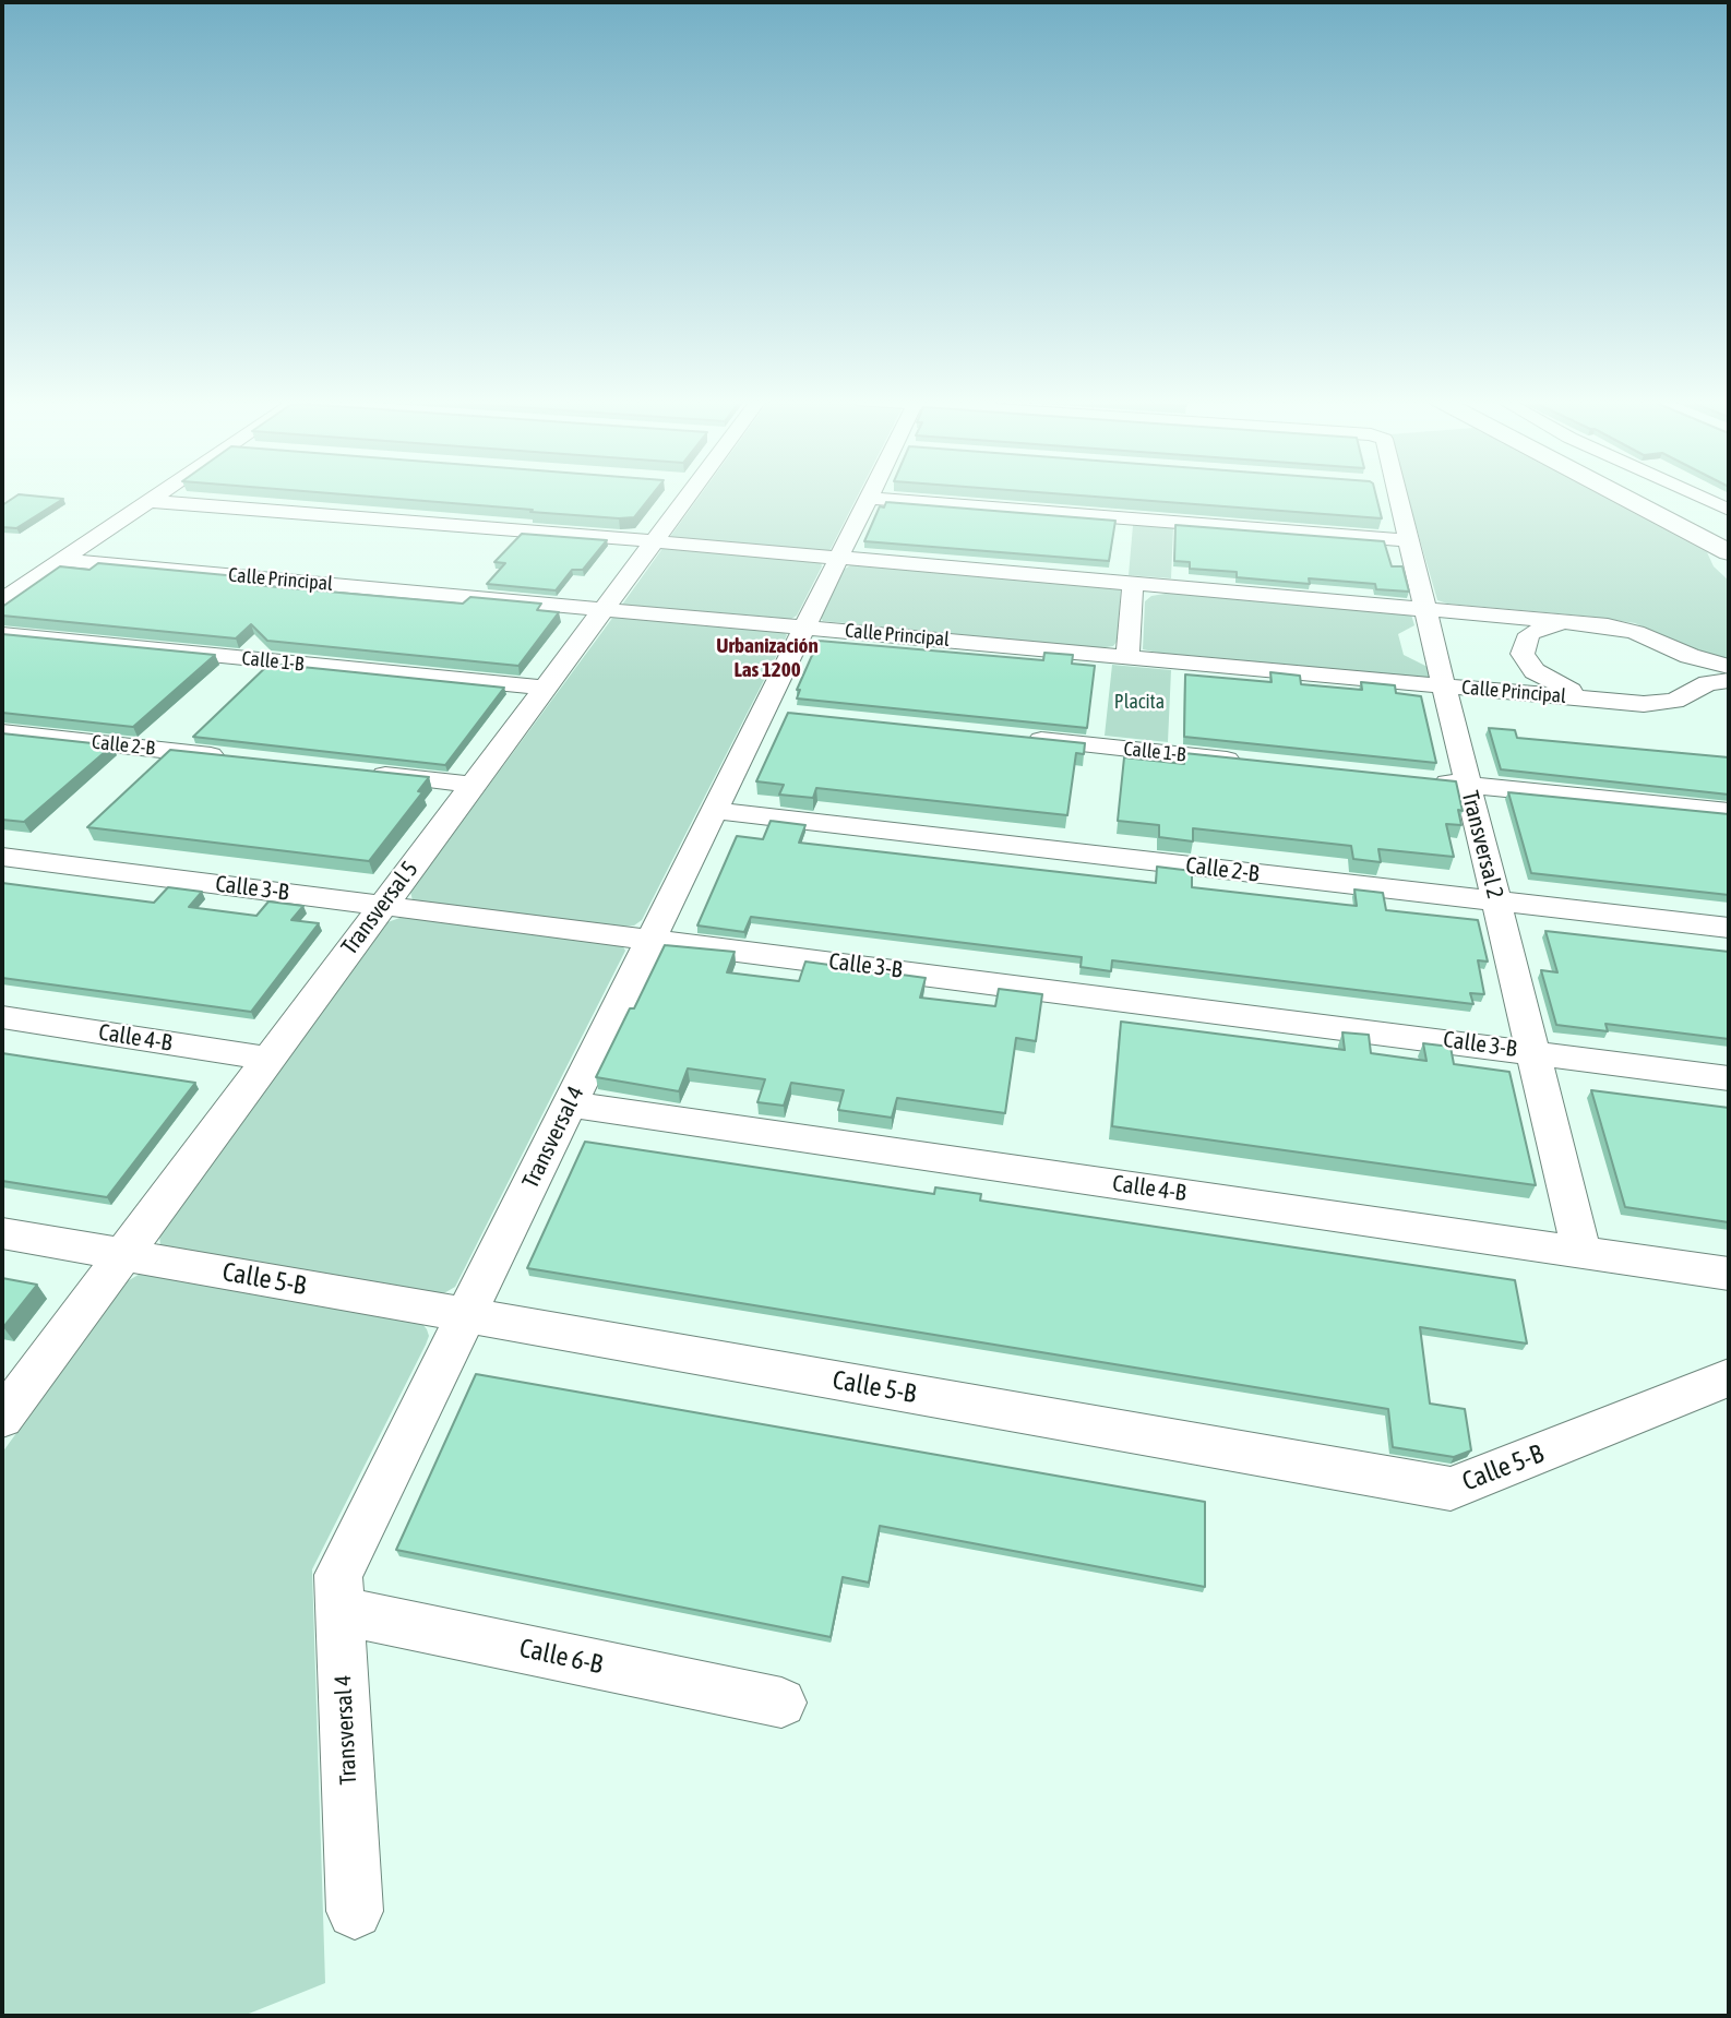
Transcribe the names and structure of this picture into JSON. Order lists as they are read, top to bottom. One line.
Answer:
{"streets":{"street":["Calle Principal","Calle 1-B","Calle 2-B","Transversal 2","Calle 3-B","Transversal 5","Calle 4-B","Transversal 4","Calle 5-B","Calle 6-B"]},"crossings":[["Calle Principal","Transversal 2"],["Calle Principal","Transversal 5"],["Calle Principal","Transversal 4"],["Calle 1-B","Transversal 5"],["Calle 2-B","Transversal 2"],["Calle 2-B","Transversal 4"],["Transversal 2","Calle 3-B"],["Transversal 2","Calle 4-B"],["Calle 3-B","Transversal 5"],["Calle 3-B","Transversal 4"],["Transversal 5","Calle 4-B"],["Transversal 5","Calle 5-B"],["Calle 4-B","Transversal 4"],["Transversal 4","Calle 5-B"],["Transversal 4","Calle 6-B"]],"districts":["Urbanización Las 1200"],"parks":["Placita"]}
